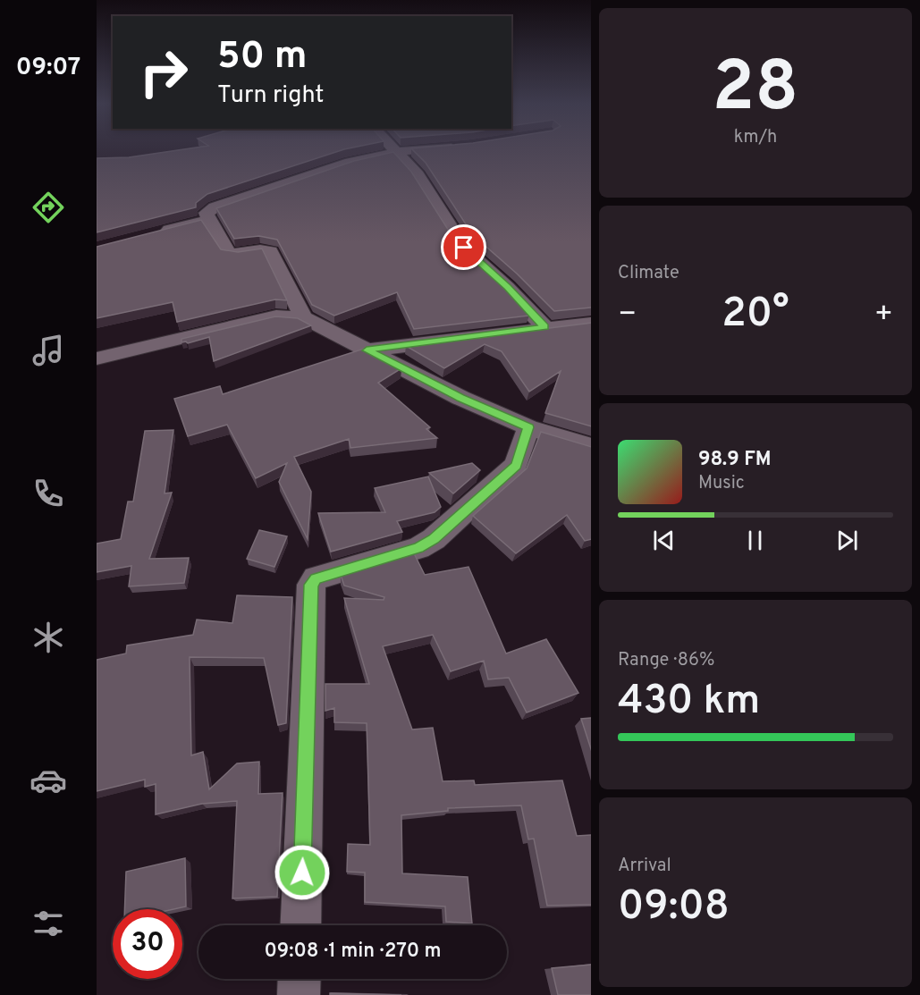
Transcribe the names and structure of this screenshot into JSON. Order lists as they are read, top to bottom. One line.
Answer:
{"page":{"tabs":"09:07","tile":[["28","km/h"],"Climate",["Range · 86%","430 km"],["Arrival","09:08"]],"turn":["50 m","Turn right"],"heat":["−","20°","+"],"song":["98.9 FM","Music"],"limit":"30","trip":"09:08 · 1 min · 270 m"}}
